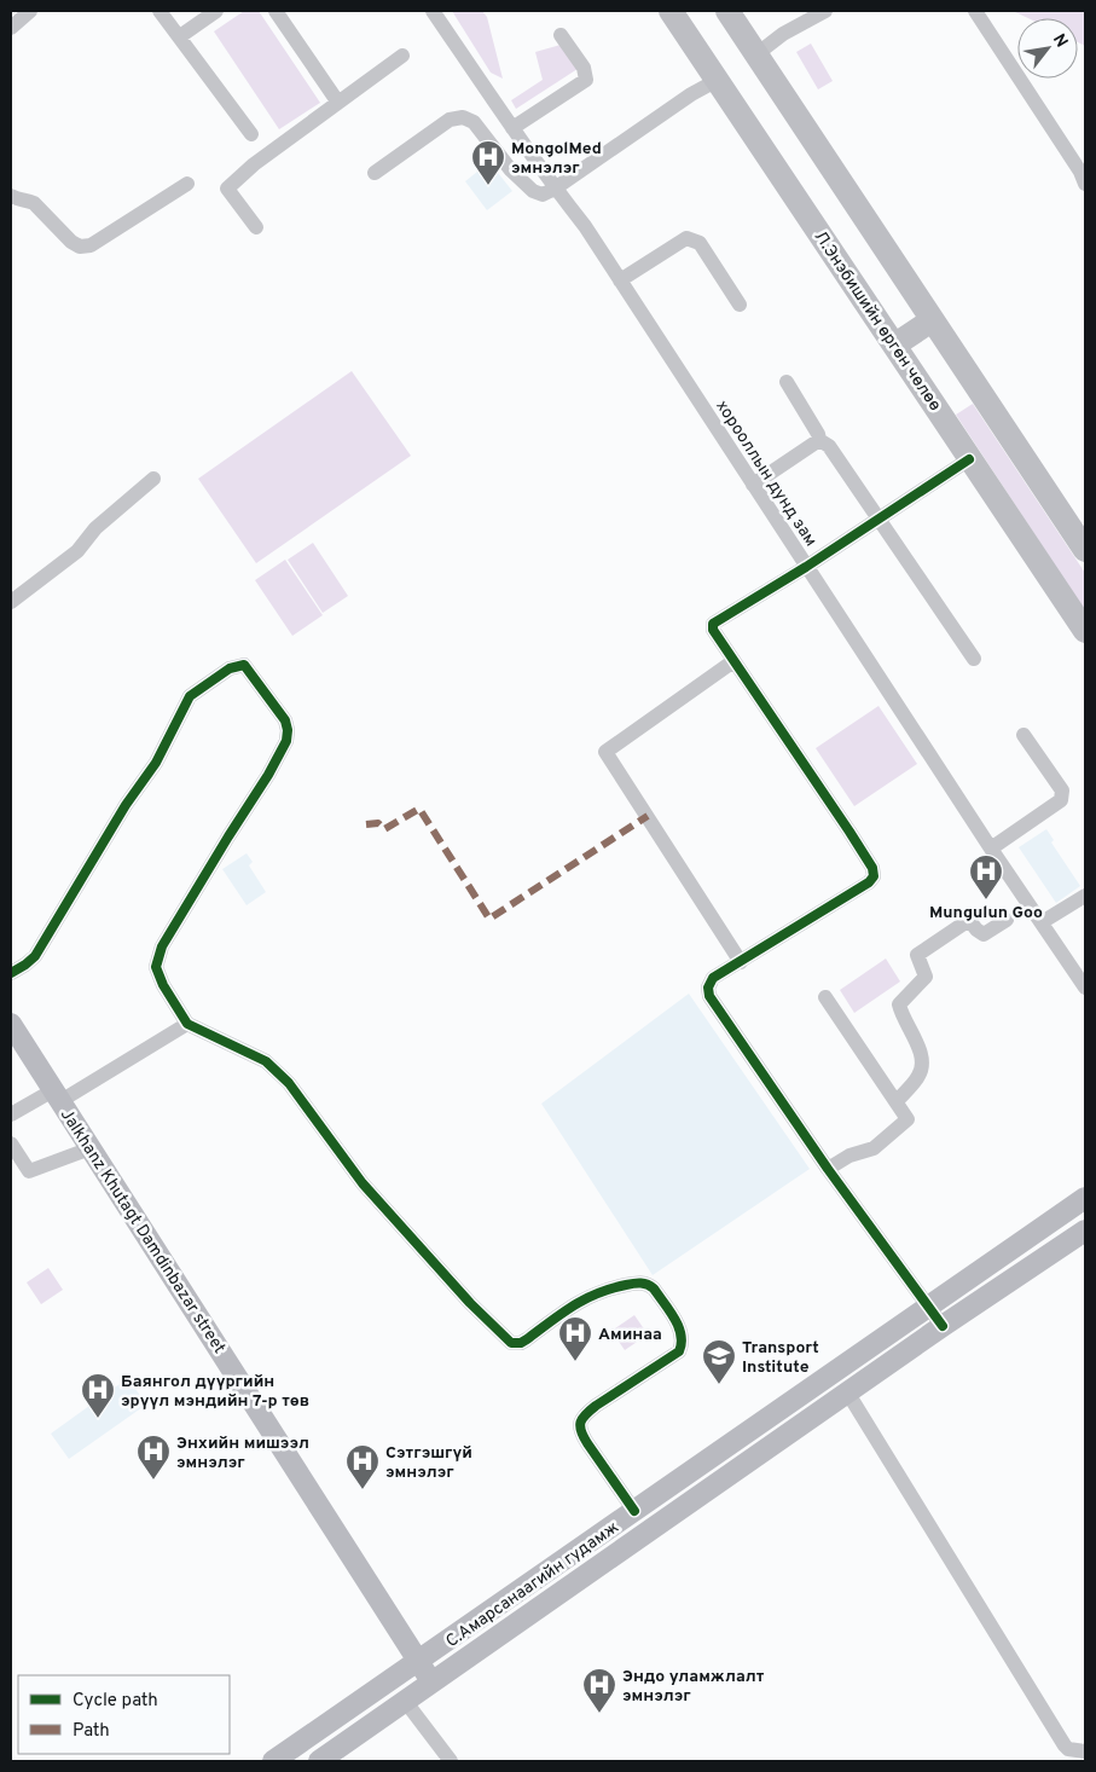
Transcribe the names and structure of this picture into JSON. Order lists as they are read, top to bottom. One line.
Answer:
{"streets":{"main road":["Л.Энэбишийн өргөн чөлөө","Jalkhanz Khutagt Damdinbazar street","С.Амарсанаагийн гудамж"],"street":["хорооллын дунд зам"]},"crossings":[["Jalkhanz Khutagt Damdinbazar street","С.Амарсанаагийн гудамж"]],"places":{"hospital":["MongolMed эмнэлэг","Mungulun Goo","Аминаа","Баянгол дүүргийн эрүүл мэндийн 7-р төв","Энхийн мишээл эмнэлэг","Сэтгэшгүй эмнэлэг","Эндо уламжлалт эмнэлэг"],"school or university":["Transport Institute"]},"legend":["Cycle path","Path"],"north":"top right"}
